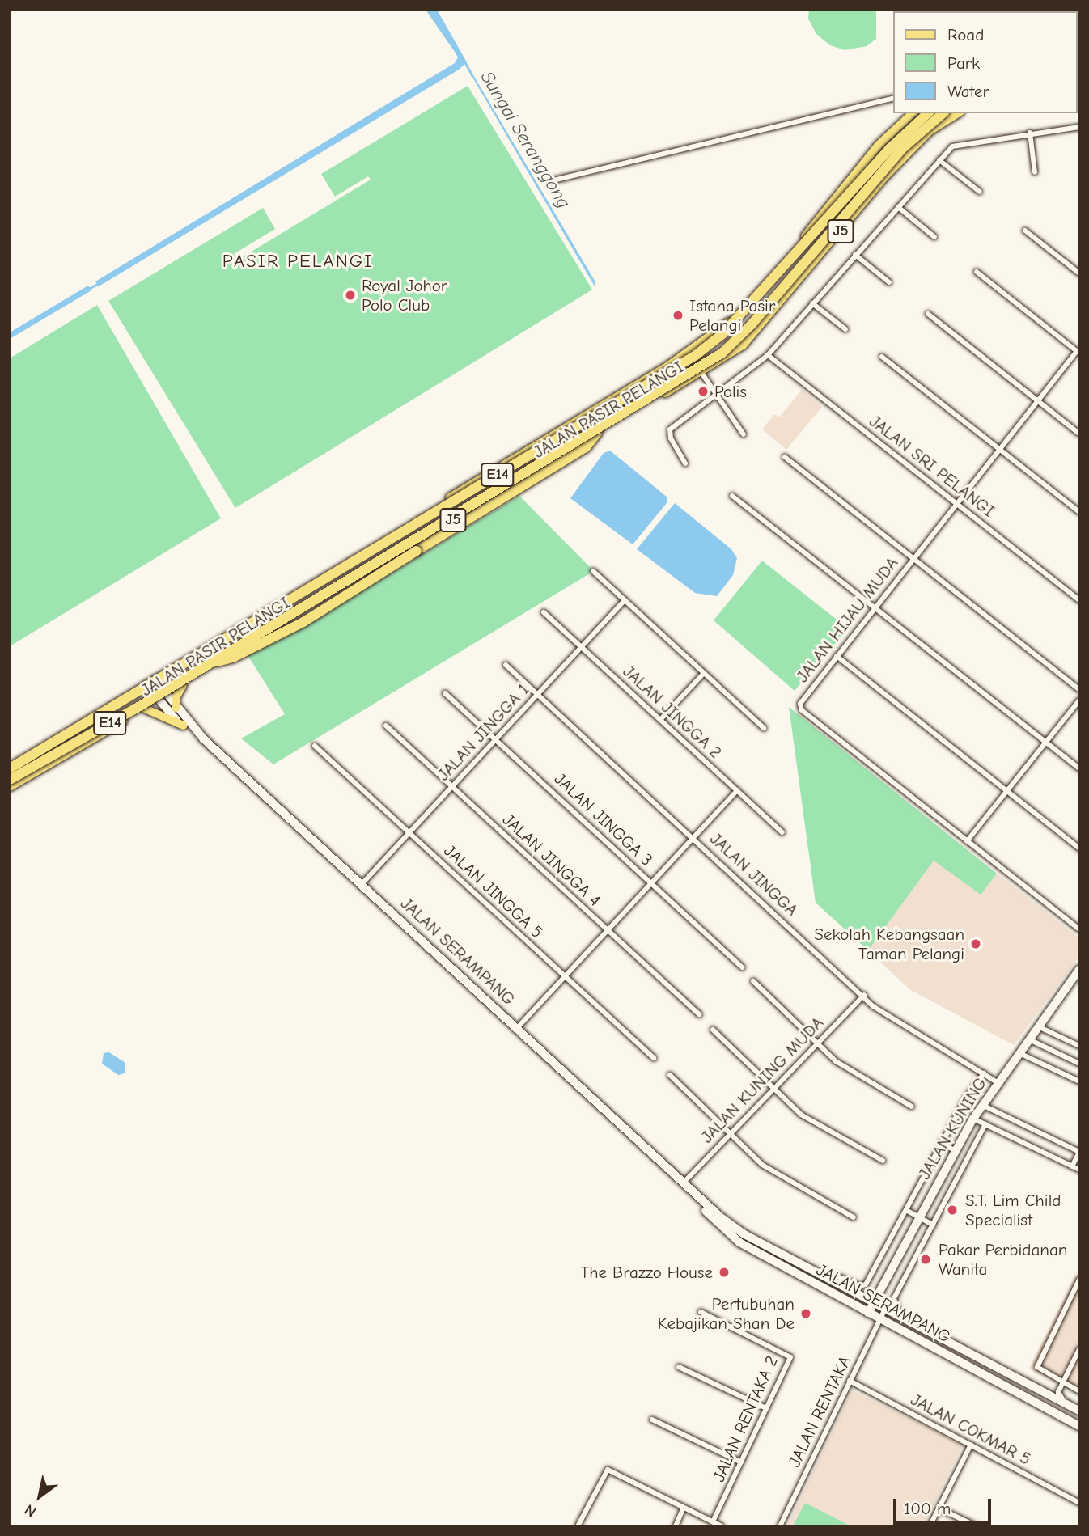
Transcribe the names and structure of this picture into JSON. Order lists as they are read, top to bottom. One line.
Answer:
{"streets":{"highway":["E14"],"main road":["J5","JALAN PASIR PELANGI","JALAN SERAMPANG","JALAN KUNING"],"street":["JALAN SRI PELANGI","JALAN HIJAU MUDA","JALAN JINGGA 2","JALAN JINGGA 1","JALAN JINGGA 3","JALAN JINGGA 4","JALAN JINGGA","JALAN JINGGA 5","JALAN KUNING MUDA","JALAN RENTAKA","JALAN RENTAKA 2","JALAN COKMAR 5"]},"crossings":[["JALAN PASIR PELANGI","E14"],["JALAN PASIR PELANGI","JALAN SERAMPANG"],["JALAN SRI PELANGI","JALAN HIJAU MUDA"],["JALAN JINGGA 2","JALAN JINGGA 1"],["JALAN JINGGA 1","JALAN JINGGA 3"],["JALAN JINGGA 1","JALAN JINGGA 4"],["JALAN JINGGA 1","JALAN JINGGA"],["JALAN JINGGA 1","JALAN JINGGA 5"],["JALAN JINGGA 1","JALAN SERAMPANG"],["JALAN JINGGA","JALAN KUNING MUDA"],["JALAN JINGGA","JALAN KUNING"],["JALAN SERAMPANG","JALAN KUNING MUDA"],["JALAN SERAMPANG","JALAN KUNING"],["JALAN SERAMPANG","JALAN RENTAKA"],["JALAN RENTAKA","JALAN COKMAR 5"]],"districts":["PASIR PELANGI"],"water":["Sungai Seranggong"],"places":["Royal Johor Polo Club","Istana Pasir Pelangi","Polis","Sekolah Kebangsaan Taman Pelangi","S.T. Lim Child Specialist","Pakar Perbidanan Wanita","The Brazzo House","Pertubuhan Kebajikan Shan De"],"legend":["Road","Park","Water"],"scale_bar":"100 m","north":"bottom left"}
